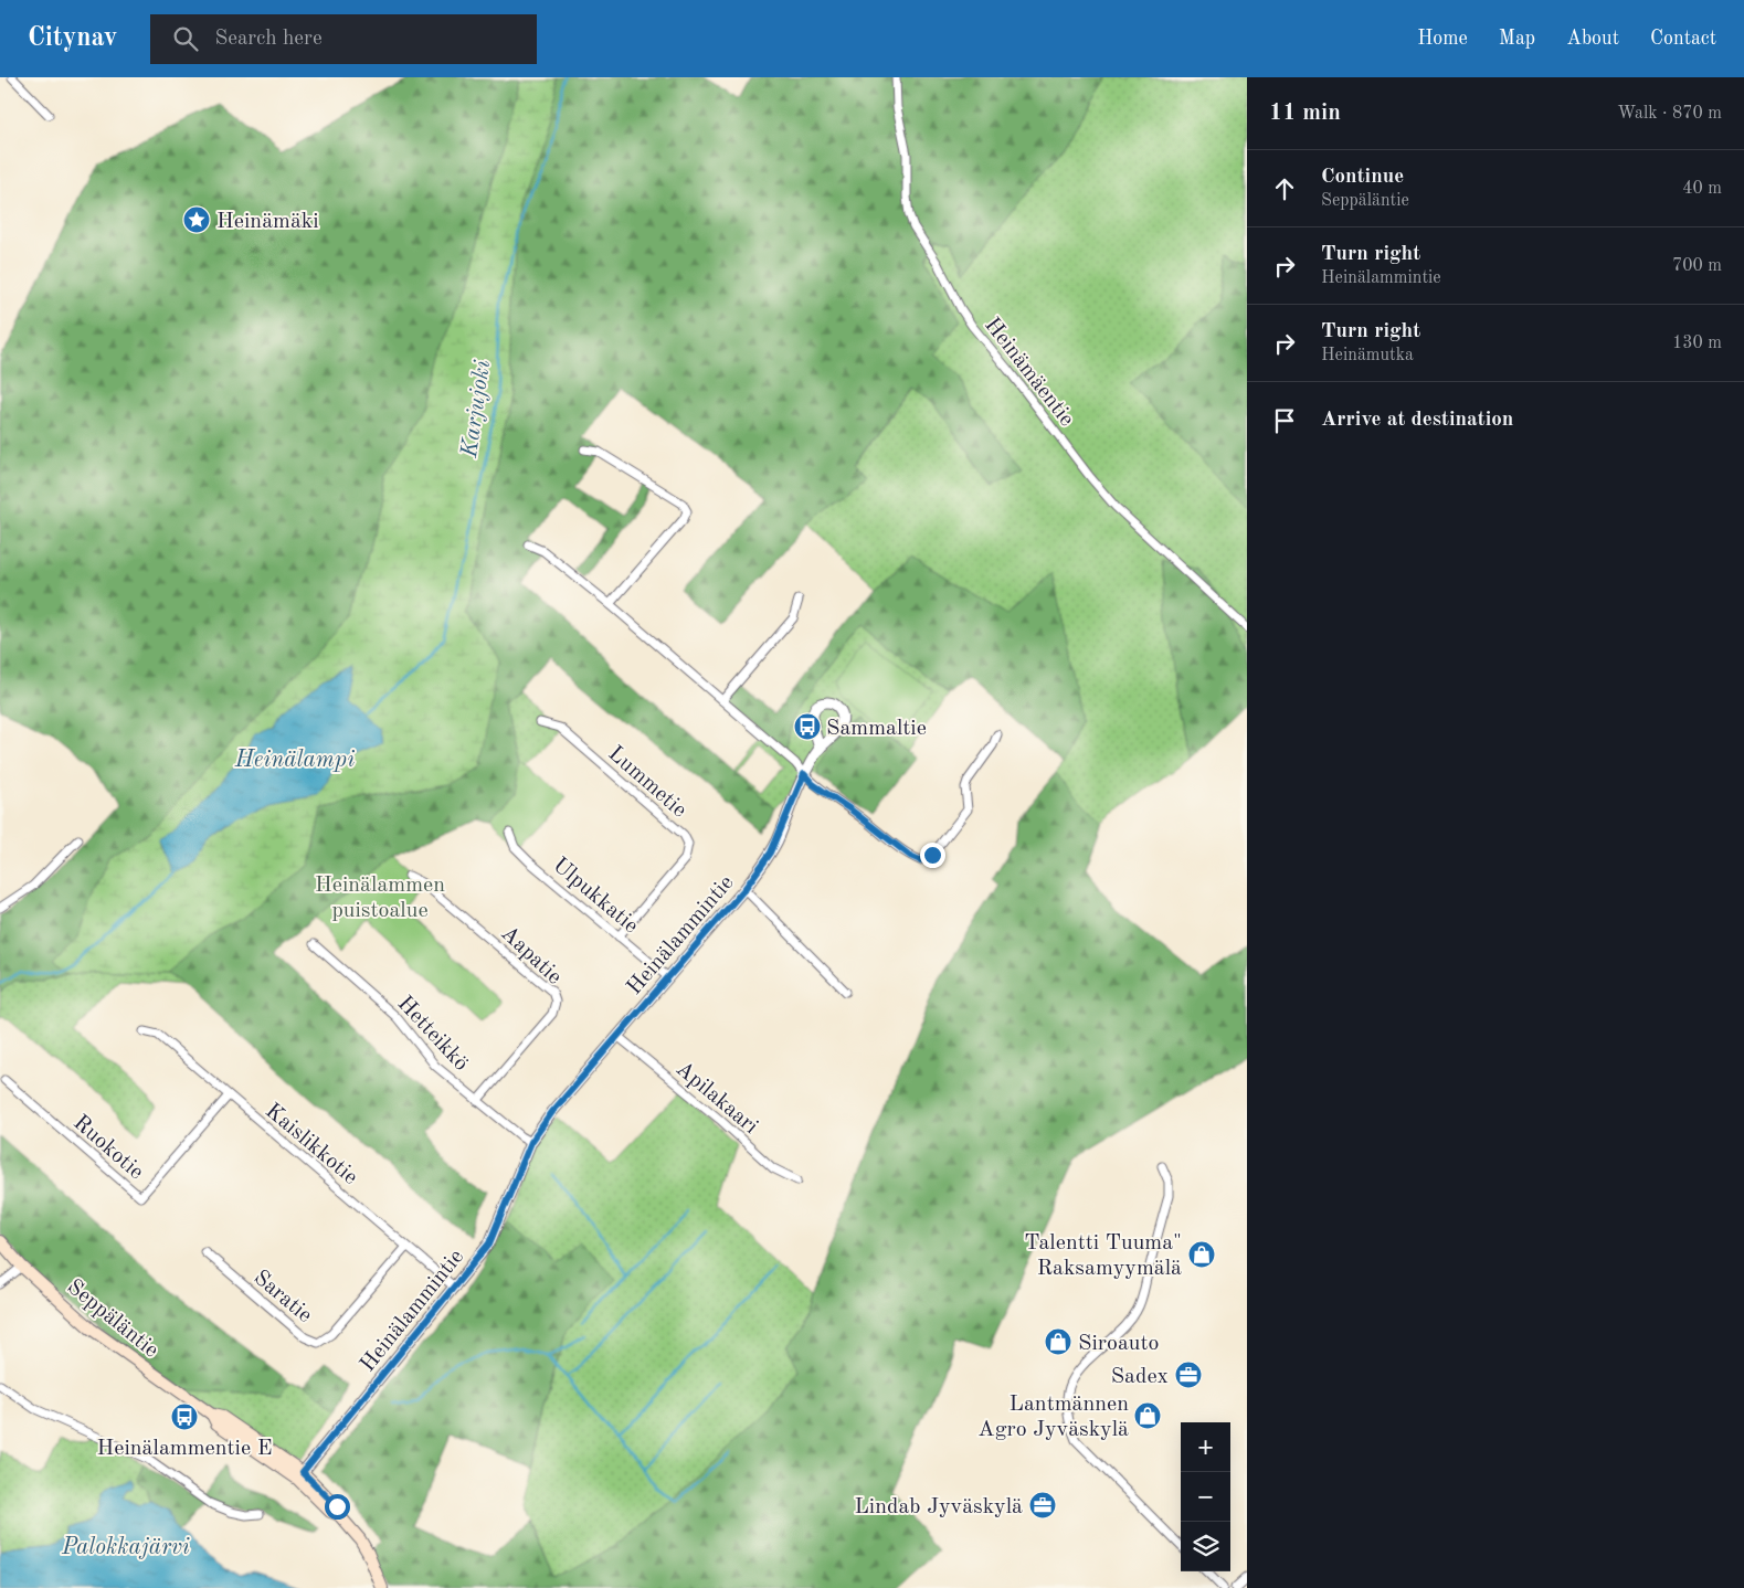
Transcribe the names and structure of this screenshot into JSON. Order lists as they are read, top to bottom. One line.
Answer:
{"streets":{"main road":["Seppäläntie"],"street":["Heinämäentie","Lummetie","Ulpukkatie","Heinälammintie","Aapatie","Hetteikkö","Apilakaari","Kaislikkotie","Ruokotie","Saratie"]},"crossings":[["Lummetie","Ulpukkatie"],["Ulpukkatie","Heinälammintie"],["Heinälammintie","Hetteikkö"],["Heinälammintie","Apilakaari"],["Heinälammintie","Kaislikkotie"],["Heinälammintie","Seppäläntie"],["Aapatie","Hetteikkö"],["Kaislikkotie","Ruokotie"],["Kaislikkotie","Saratie"]],"water":["Karjujoki","Heinälampi","Palokkajärvi"],"parks":["Heinälammen puistoalue"],"places":{"place":["Heinämäki"],"bus stop":["Sammaltie","Heinälammentie E"],"shop":["Talentti Tuuma\" Raksamyymälä","Siroauto","Lantmännen Agro Jyväskylä"],"office":["Sadex","Lindab Jyväskylä"]},"page":{"header":"Citynav","search":"Search here","nav":["Home","Map","About","Contact"],"heading":["11 min","Walk · 870 m"],"list":[["Continue","Seppäläntie","40 m"],["Turn right","Heinälammintie","700 m"],["Turn right","Heinämutka","130 m"],"Arrive at destination"],"map_buttons":["+","−"]}}
